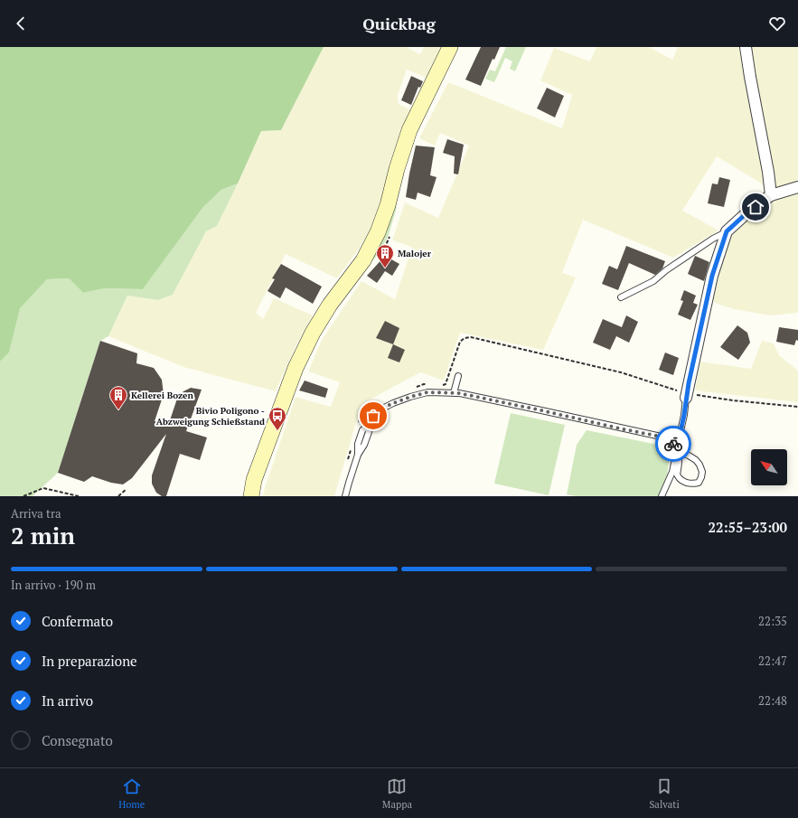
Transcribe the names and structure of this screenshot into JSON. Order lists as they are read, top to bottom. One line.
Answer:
{"places":{"building":["Malojer","Kellerei Bozen"],"bus stop":["Bivio Poligono - Abzweigung Schießstand"]},"north":"top left","page":{"header":"Quickbag","heading":["2 min","Arriva tra","22:55–23:00"],"bar":"In arrivo · 190 m","list":[["Confermato","22:35"],["In preparazione","22:47"],["In arrivo","22:48"],"Consegnato"],"tabs":["Home","Mappa","Salvati"]}}
